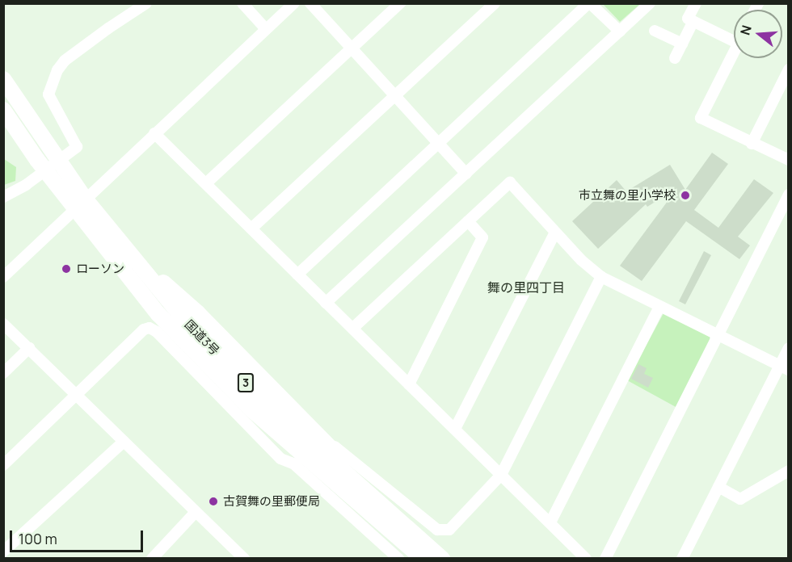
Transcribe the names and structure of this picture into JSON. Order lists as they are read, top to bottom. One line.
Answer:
{"streets":{"highway":["国道3号","3"]},"districts":["舞の里四丁目"],"places":["市立舞の里小学校","ローソン","古賀舞の里郵便局"],"scale_bar":"100 m","north":"left"}
